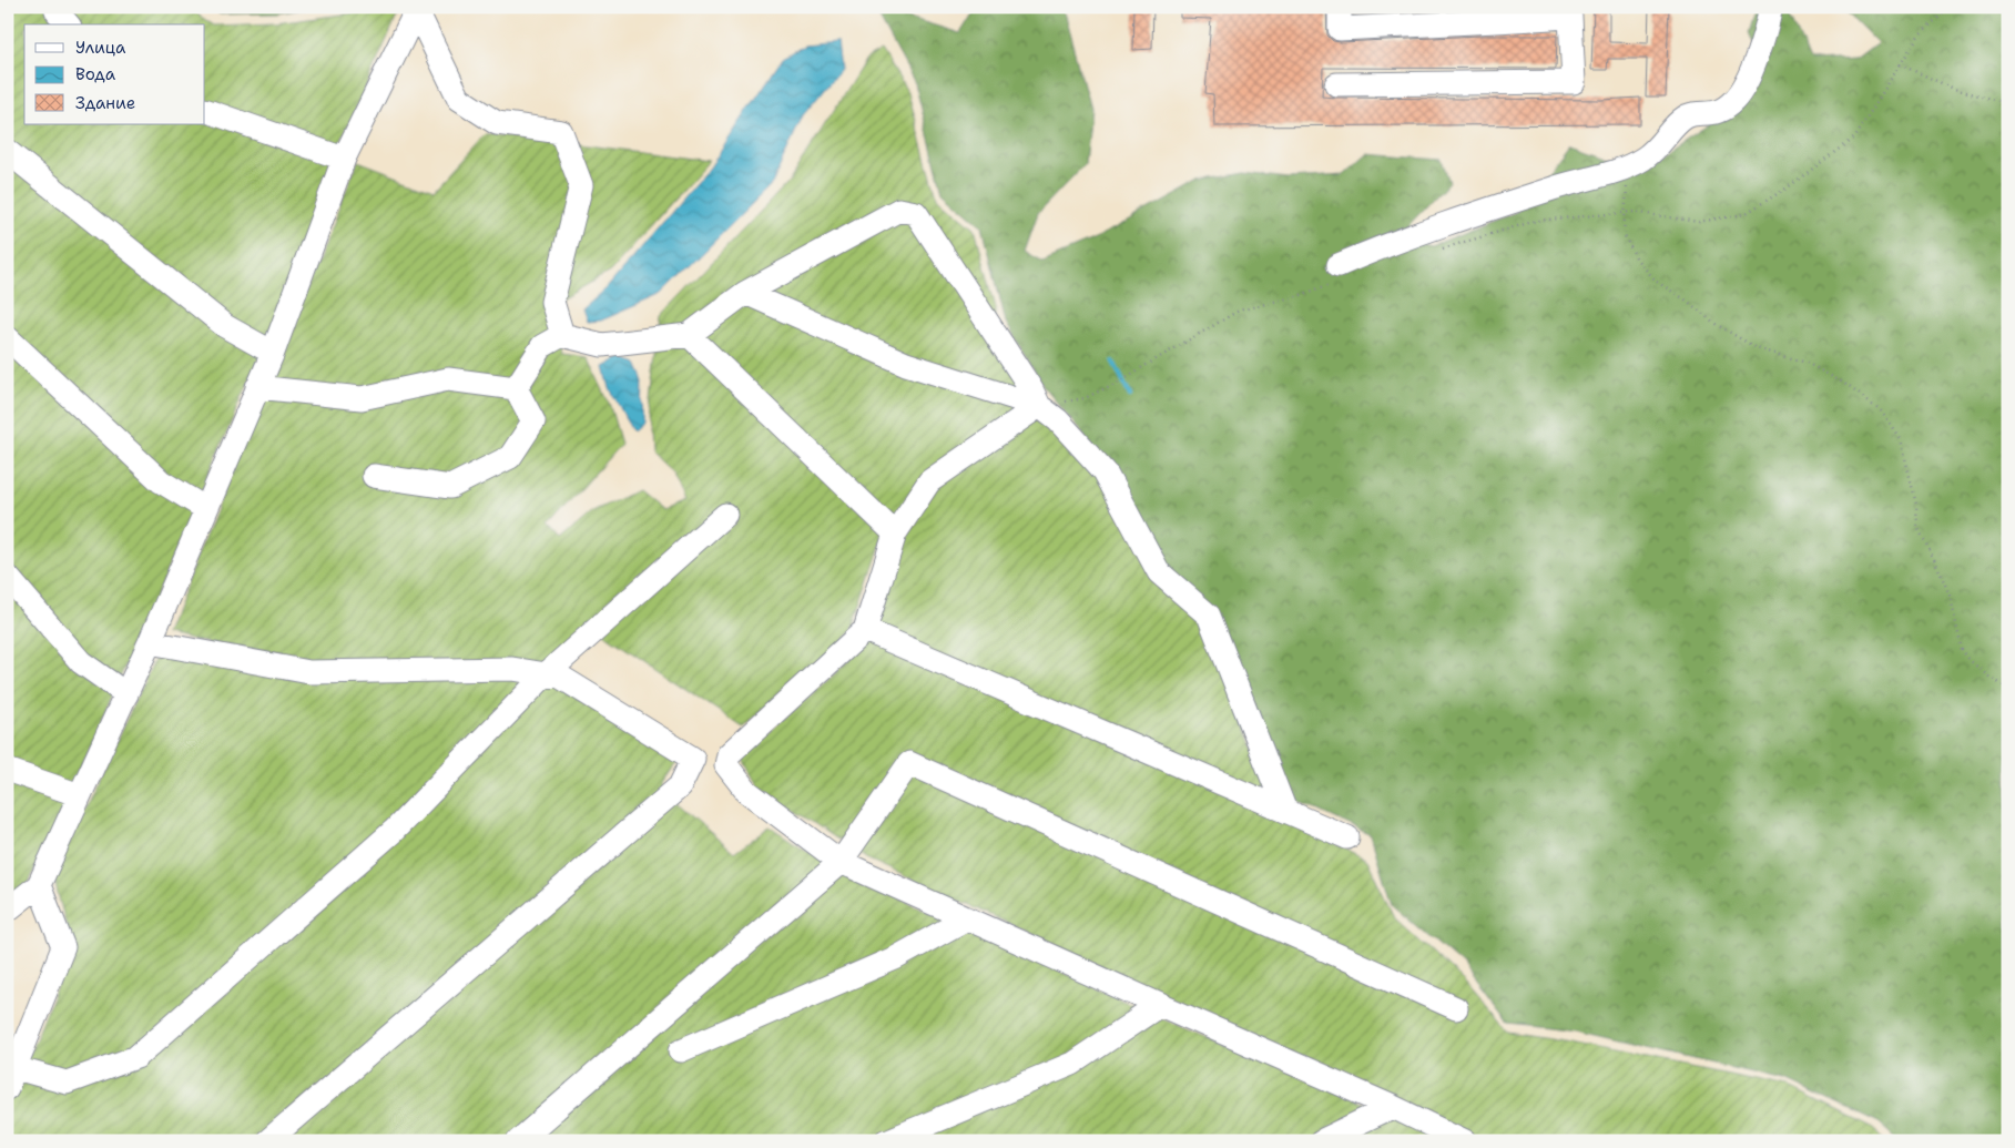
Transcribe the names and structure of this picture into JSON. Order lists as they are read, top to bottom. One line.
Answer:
{"legend":["Улица","Вода","Здание"]}
